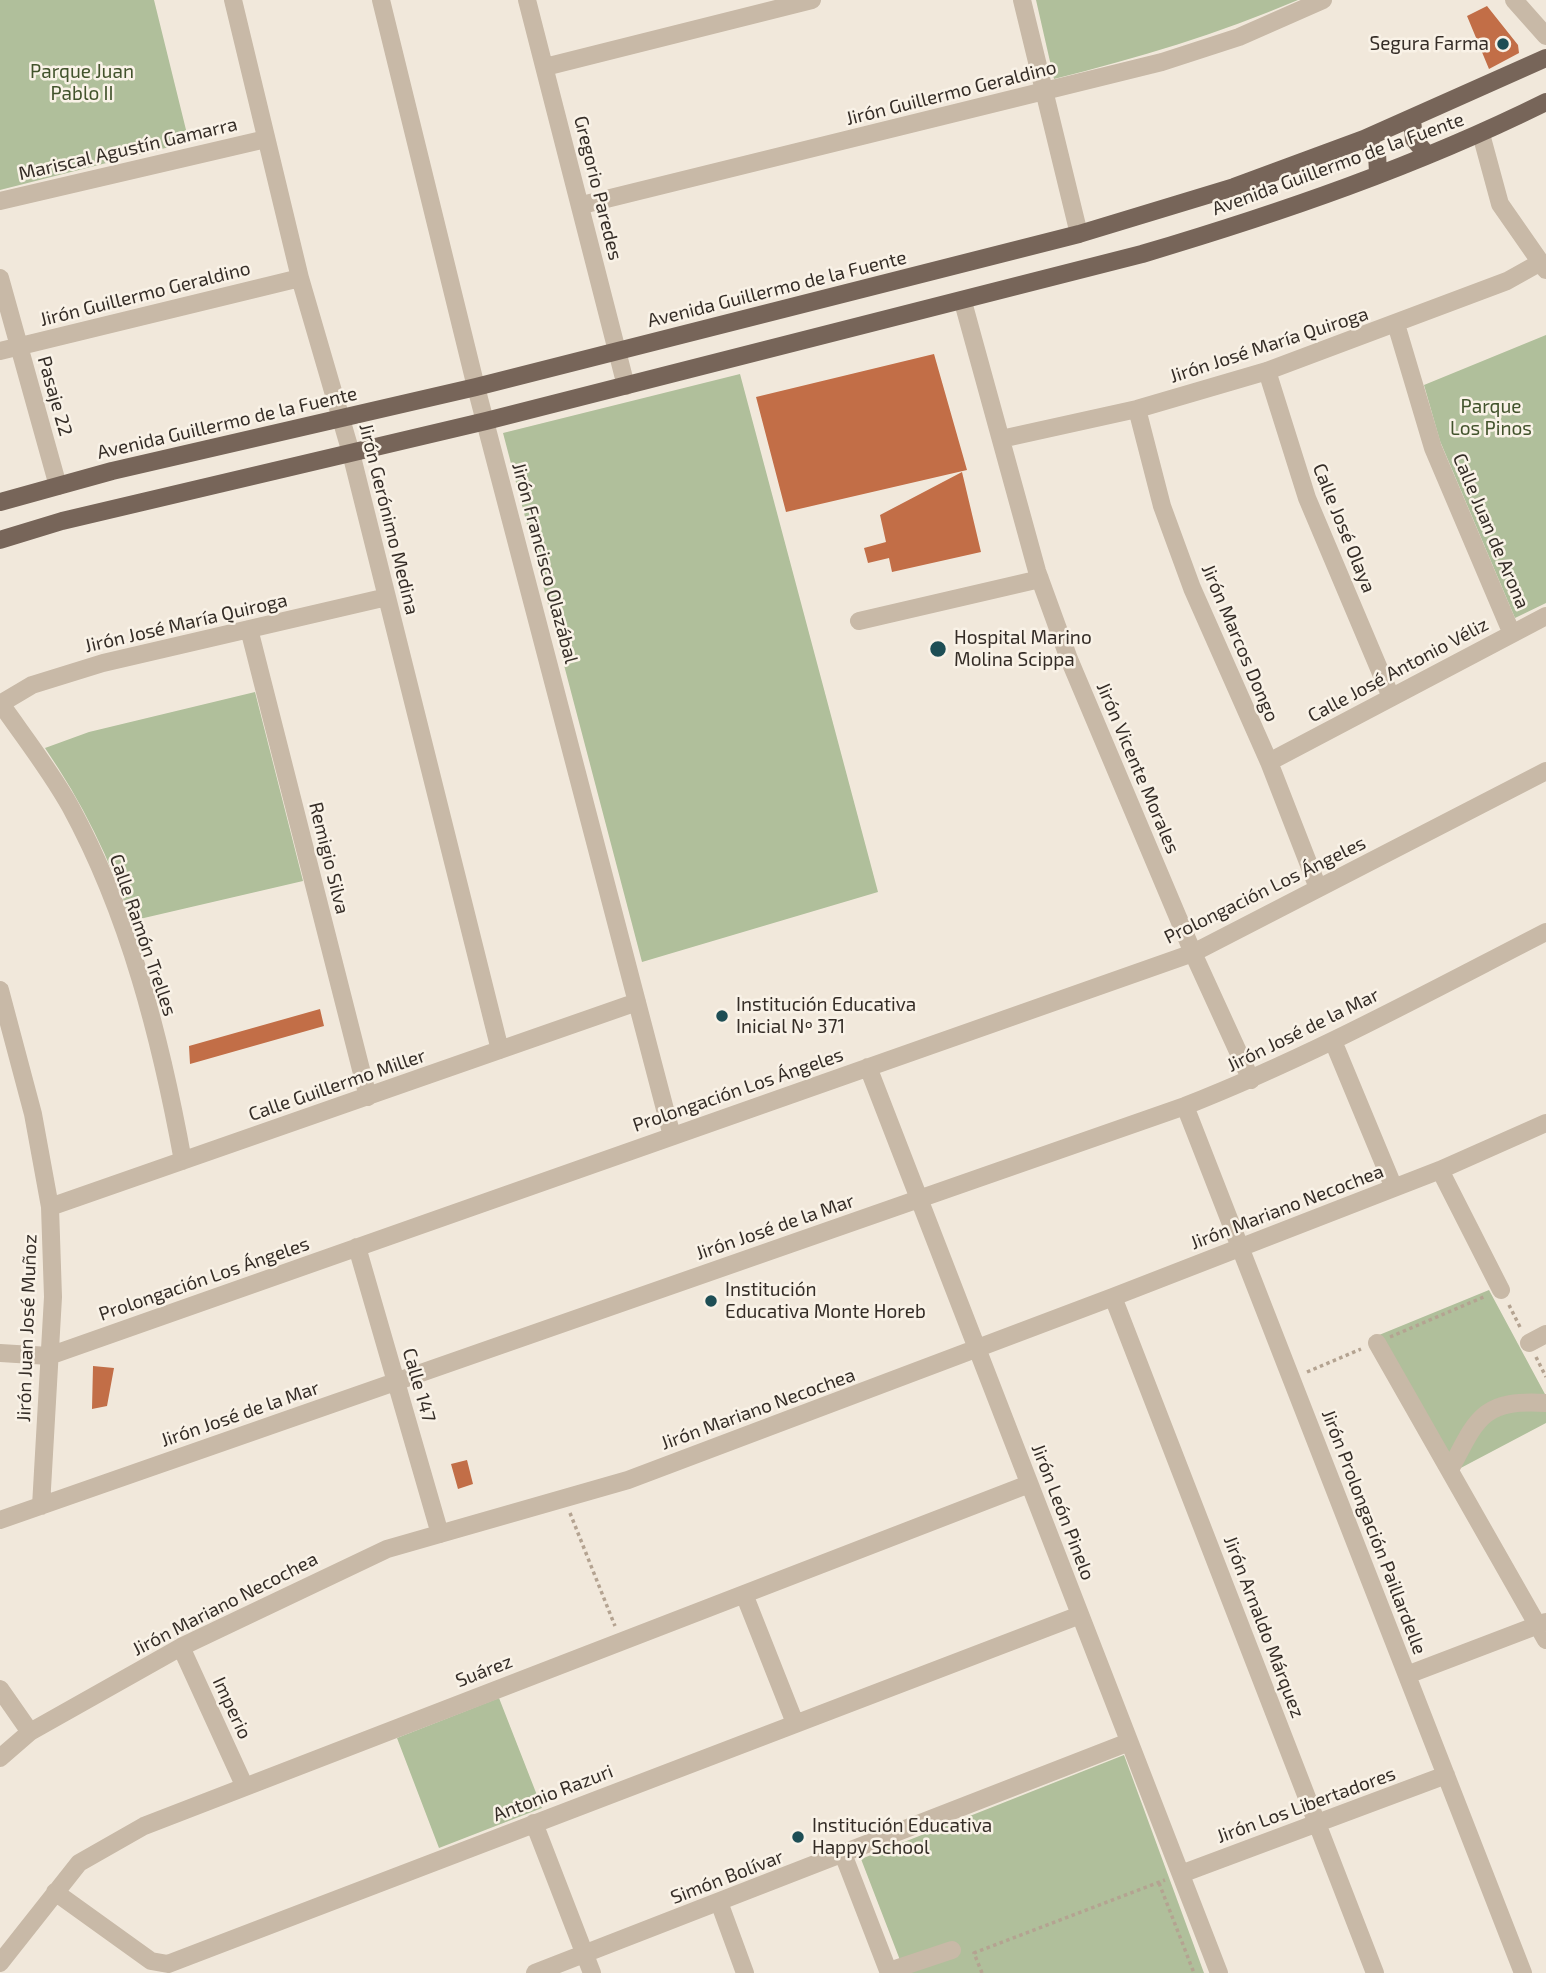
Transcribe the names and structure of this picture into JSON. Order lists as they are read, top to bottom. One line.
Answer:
{"streets":{"main road":["Avenida Guillermo de la Fuente"],"street":["Jirón Guillermo Geraldino","Mariscal Agustín Gamarra","Gregorio Paredes","Jirón José María Quiroga","Pasaje 22","Jirón Gerónimo Medina","Calle José Olaya","Calle Juan de Arona","Jirón Francisco Olazábal","Jirón Marcos Dongo","Calle José Antonio Véliz","Jirón Vicente Morales","Remigio Silva","Prolongación Los Ángeles","Calle Ramón Trelles","Jirón José de la Mar","Calle Guillermo Miller","Jirón Mariano Necochea","Jirón Juan José Muñoz","Calle 147","Jirón León Pinelo","Jirón Prolongación Paillardelle","Jirón Arnaldo Márquez","Suárez","Imperio","Antonio Razuri","Jirón Los Libertadores","Simón Bolívar"]},"crossings":[["Jirón Guillermo Geraldino","Gregorio Paredes"],["Jirón Guillermo Geraldino","Pasaje 22"],["Jirón Guillermo Geraldino","Jirón Gerónimo Medina"],["Mariscal Agustín Gamarra","Jirón Gerónimo Medina"],["Avenida Guillermo de la Fuente","Gregorio Paredes"],["Avenida Guillermo de la Fuente","Pasaje 22"],["Avenida Guillermo de la Fuente","Jirón Gerónimo Medina"],["Avenida Guillermo de la Fuente","Jirón Francisco Olazábal"],["Avenida Guillermo de la Fuente","Jirón Vicente Morales"],["Jirón José María Quiroga","Jirón Gerónimo Medina"],["Jirón José María Quiroga","Calle José Olaya"],["Jirón José María Quiroga","Calle Juan de Arona"],["Jirón José María Quiroga","Jirón Marcos Dongo"],["Jirón José María Quiroga","Jirón Vicente Morales"],["Jirón José María Quiroga","Remigio Silva"],["Jirón José María Quiroga","Calle Ramón Trelles"],["Jirón Gerónimo Medina","Calle Guillermo Miller"],["Calle José Olaya","Calle José Antonio Véliz"],["Calle Juan de Arona","Calle José Antonio Véliz"],["Jirón Francisco Olazábal","Prolongación Los Ángeles"],["Jirón Francisco Olazábal","Calle Guillermo Miller"],["Jirón Marcos Dongo","Calle José Antonio Véliz"],["Jirón Marcos Dongo","Prolongación Los Ángeles"],["Jirón Vicente Morales","Prolongación Los Ángeles"],["Jirón Vicente Morales","Jirón José de la Mar"],["Remigio Silva","Calle Guillermo Miller"],["Prolongación Los Ángeles","Jirón Juan José Muñoz"],["Prolongación Los Ángeles","Calle 147"],["Prolongación Los Ángeles","Jirón León Pinelo"],["Calle Ramón Trelles","Calle Guillermo Miller"],["Jirón José de la Mar","Jirón Juan José Muñoz"],["Jirón José de la Mar","Calle 147"],["Jirón José de la Mar","Jirón León Pinelo"],["Jirón José de la Mar","Jirón Prolongación Paillardelle"],["Calle Guillermo Miller","Jirón Juan José Muñoz"],["Jirón Mariano Necochea","Calle 147"],["Jirón Mariano Necochea","Jirón León Pinelo"],["Jirón Mariano Necochea","Jirón Prolongación Paillardelle"],["Jirón Mariano Necochea","Jirón Arnaldo Márquez"],["Jirón Mariano Necochea","Imperio"],["Jirón León Pinelo","Suárez"],["Jirón León Pinelo","Antonio Razuri"],["Jirón León Pinelo","Jirón Los Libertadores"],["Jirón León Pinelo","Simón Bolívar"],["Jirón Prolongación Paillardelle","Jirón Los Libertadores"],["Jirón Arnaldo Márquez","Jirón Los Libertadores"],["Suárez","Imperio"],["Suárez","Antonio Razuri"]],"parks":["Parque Juan Pablo II","Parque Los Pinos"],"places":["Segura Farma","Hospital Marino Molina Scippa","Institución Educativa Inicial Nº 371","Institución Educativa Monte Horeb","Institución Educativa Happy School"]}
